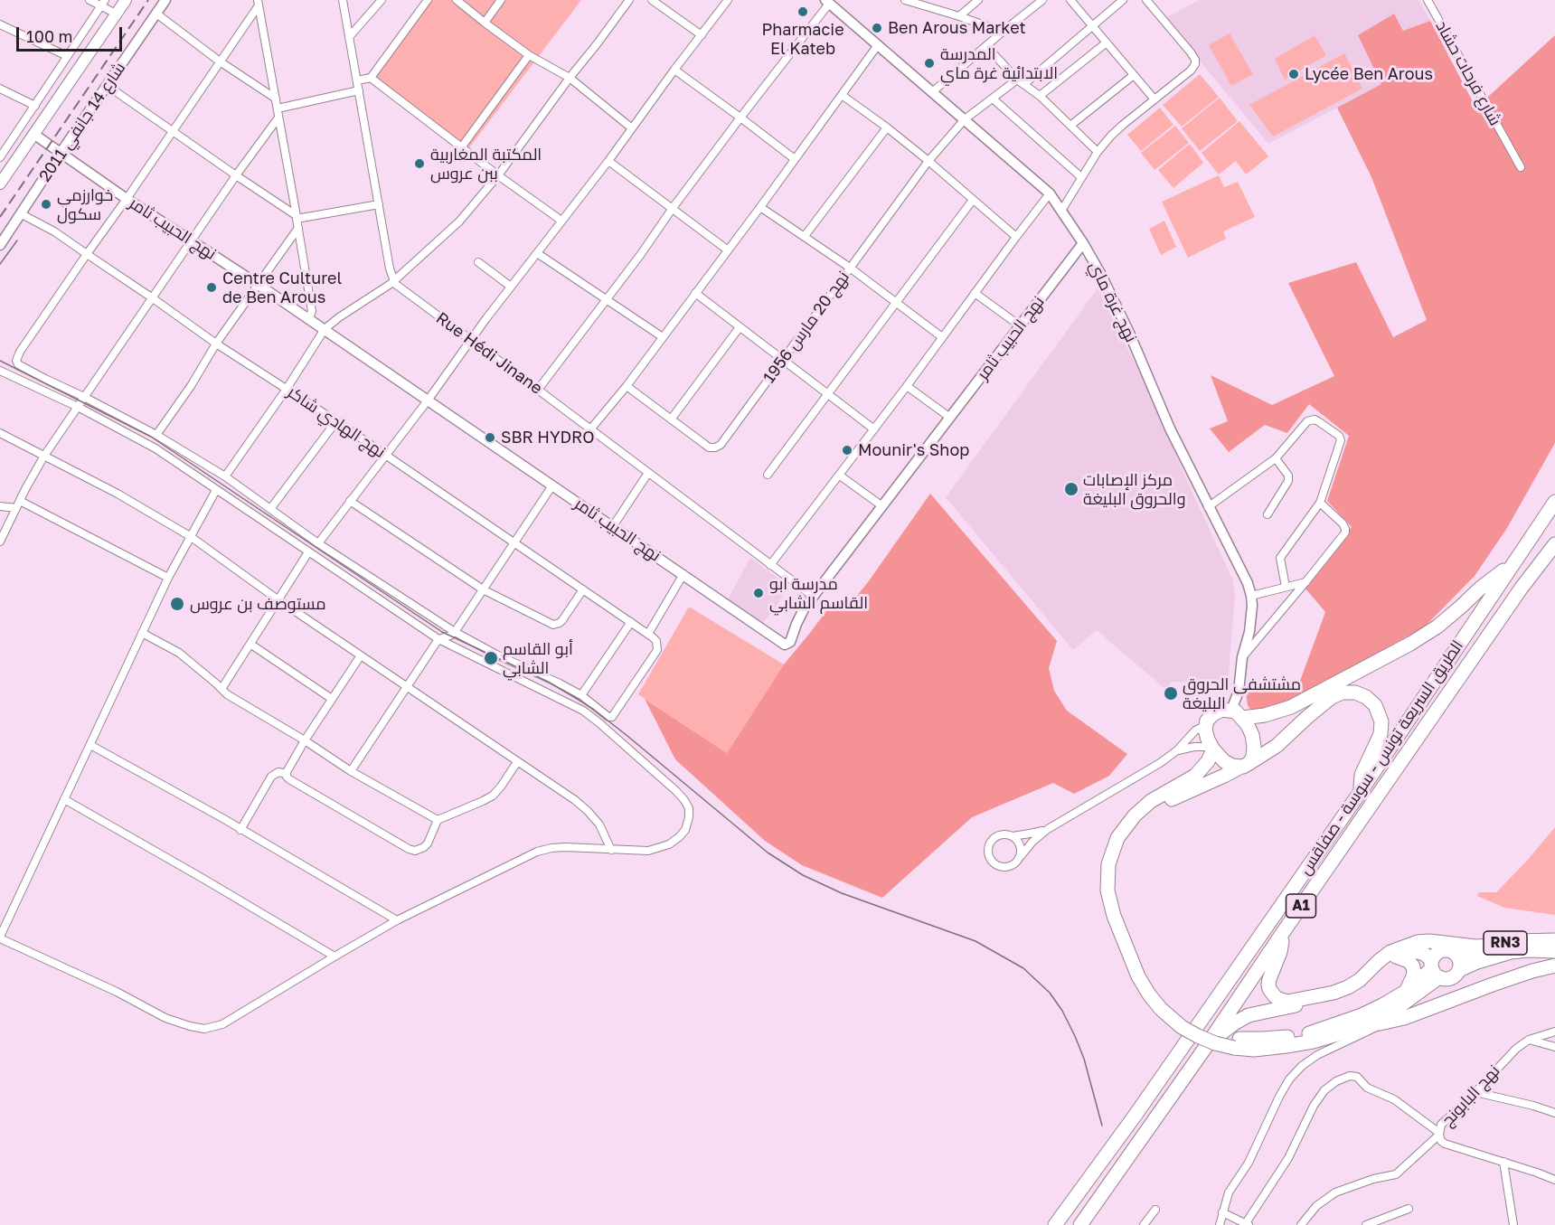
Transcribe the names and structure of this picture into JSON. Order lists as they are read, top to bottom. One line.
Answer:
{"streets":{"highway":["الطريق السريعة تونس - سوسة - صفاقس","A1","RN3"],"street":["شارع فرحات حشاد","شارع 14 جانفي 2011","نهج الحبيب ثامر","نهج غرة ماي","نهج 20 مارس 1956","Rue Hédi Jinane","نهج الهادي شاكر","نهج البابونج"]},"crossings":[["شارع 14 جانفي 2011","نهج الحبيب ثامر"],["شارع 14 جانفي 2011","نهج الهادي شاكر"],["نهج الحبيب ثامر","نهج غرة ماي"],["نهج الحبيب ثامر","Rue Hédi Jinane"],["نهج غرة ماي","نهج 20 مارس 1956"]],"places":["Pharmacie El Kateb","Ben Arous Market","المدرسة الابتدائية غرة ماي","Lycée Ben Arous","المكتبة المغاربية ببن عروس","خوارزمي سكول","Centre Culturel de Ben Arous","SBR HYDRO","Mounir's Shop","مركز الإصابات والحروق البليغة","مدرسة ابو القاسم الشابي","مستوصف بن عروس","أبو القاسم الشابي","مشتشفى الحروق البليغة"],"scale_bar":"100 m"}
